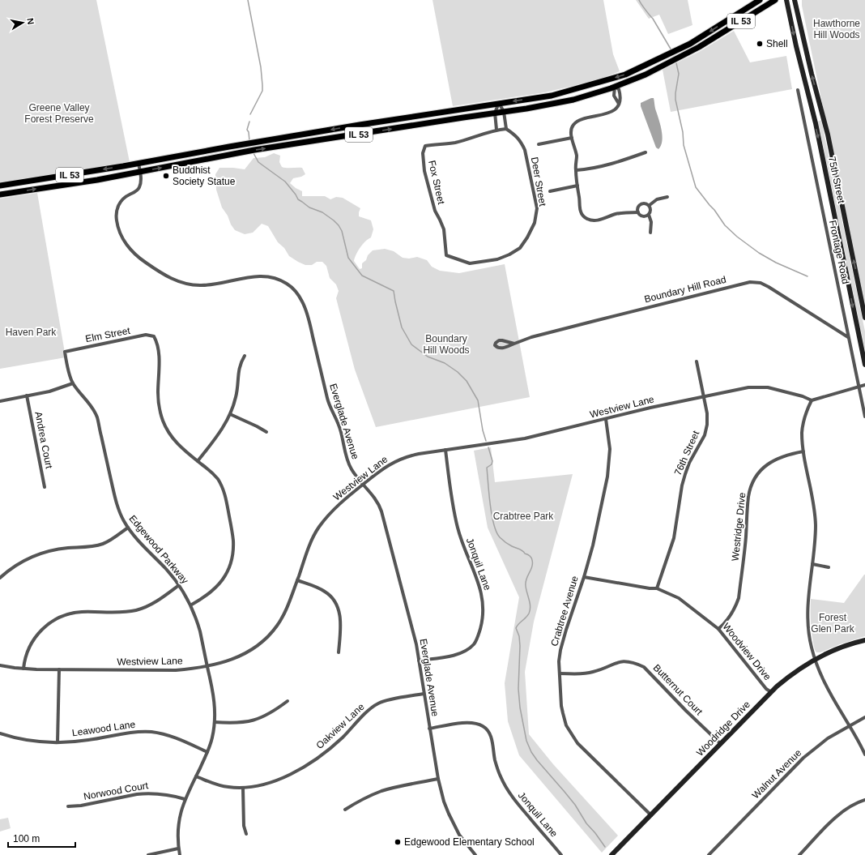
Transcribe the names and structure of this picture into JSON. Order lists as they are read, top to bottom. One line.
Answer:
{"streets":{"main road":["IL 53","75th Street","Woodridge Drive"],"street":["Deer Street","Fox Street","Frontage Road","Boundary Hill Road","Elm Street","Westview Lane","Everglade Avenue","Andrea Court","76th Street","Westridge Drive","Edgewood Parkway","Jonquil Lane","Crabtree Avenue","Woodview Drive","Butternut Court","Oakview Lane","Leawood Lane","Walnut Avenue","Norwood Court"]},"crossings":[["IL 53","Everglade Avenue"],["Deer Street","Fox Street"],["Frontage Road","Boundary Hill Road"],["Elm Street","Edgewood Parkway"],["Westview Lane","Everglade Avenue"],["Westview Lane","76th Street"],["Westview Lane","Edgewood Parkway"],["Westview Lane","Jonquil Lane"],["Westview Lane","Crabtree Avenue"],["Everglade Avenue","Jonquil Lane"],["Everglade Avenue","Oakview Lane"],["76th Street","Woodview Drive"],["Westridge Drive","Woodview Drive"],["Edgewood Parkway","Oakview Lane"],["Edgewood Parkway","Leawood Lane"],["Edgewood Parkway","Norwood Court"],["Crabtree Avenue","Woodview Drive"],["Crabtree Avenue","Butternut Court"],["Crabtree Avenue","Woodridge Drive"],["Woodview Drive","Woodridge Drive"],["Butternut Court","Woodridge Drive"]],"parks":["Hawthorne Hill Woods","Greene Valley Forest Preserve","Haven Park","Boundary Hill Woods","Crabtree Park","Forest Glen Park"],"places":["Shell","Buddhist Society Statue","Edgewood Elementary School"],"scale_bar":"100 m","north":"right"}
